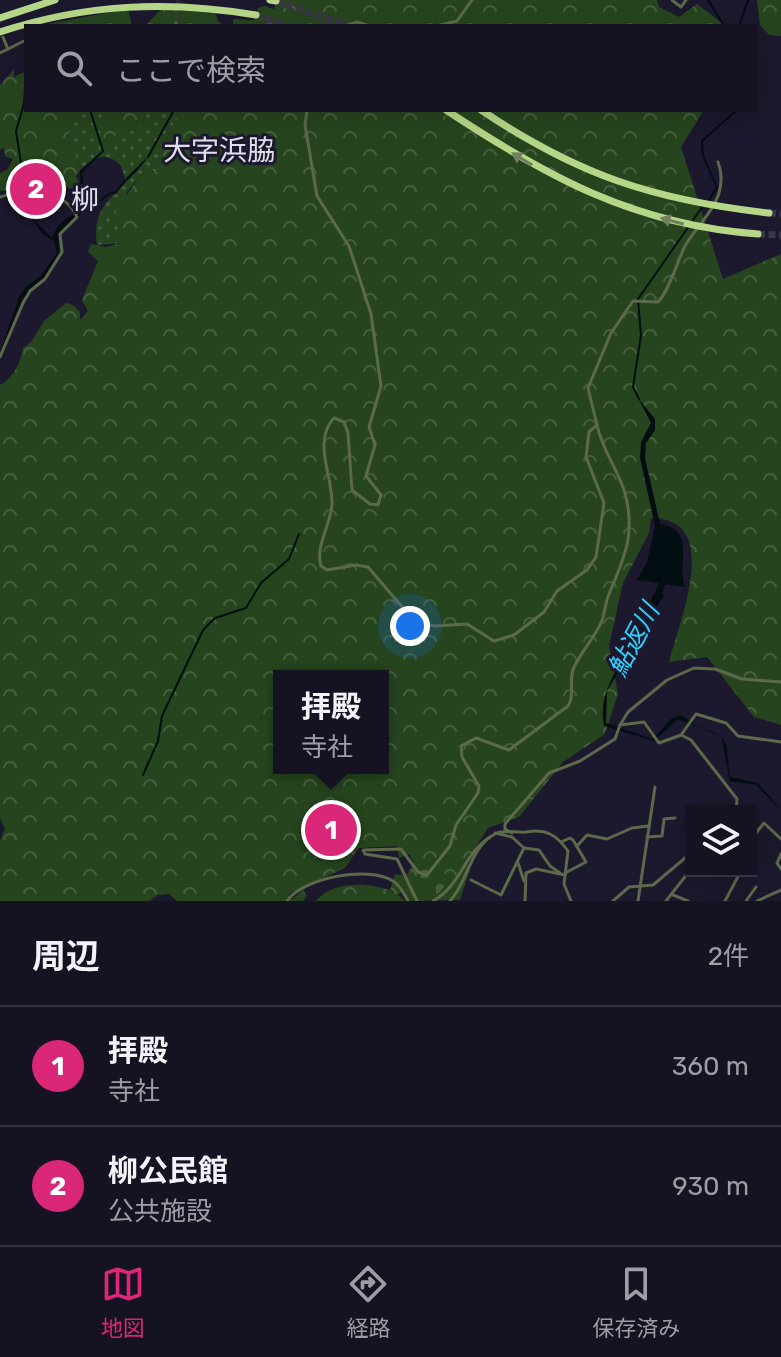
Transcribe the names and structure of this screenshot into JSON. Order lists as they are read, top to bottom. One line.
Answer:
{"districts":["大字浜脇","柳"],"water":["鮎返川"],"page":{"search":"ここで検索","pins":["2","1"],"popup":["拝殿","寺社"],"heading":["周辺","2件"],"list":[{"mark":"1","name":"拝殿","note":"寺社","value":"360 m"},{"mark":"2","name":"柳公民館","note":"公共施設","value":"930 m"}],"nav":["地図","経路","保存済み"]}}
